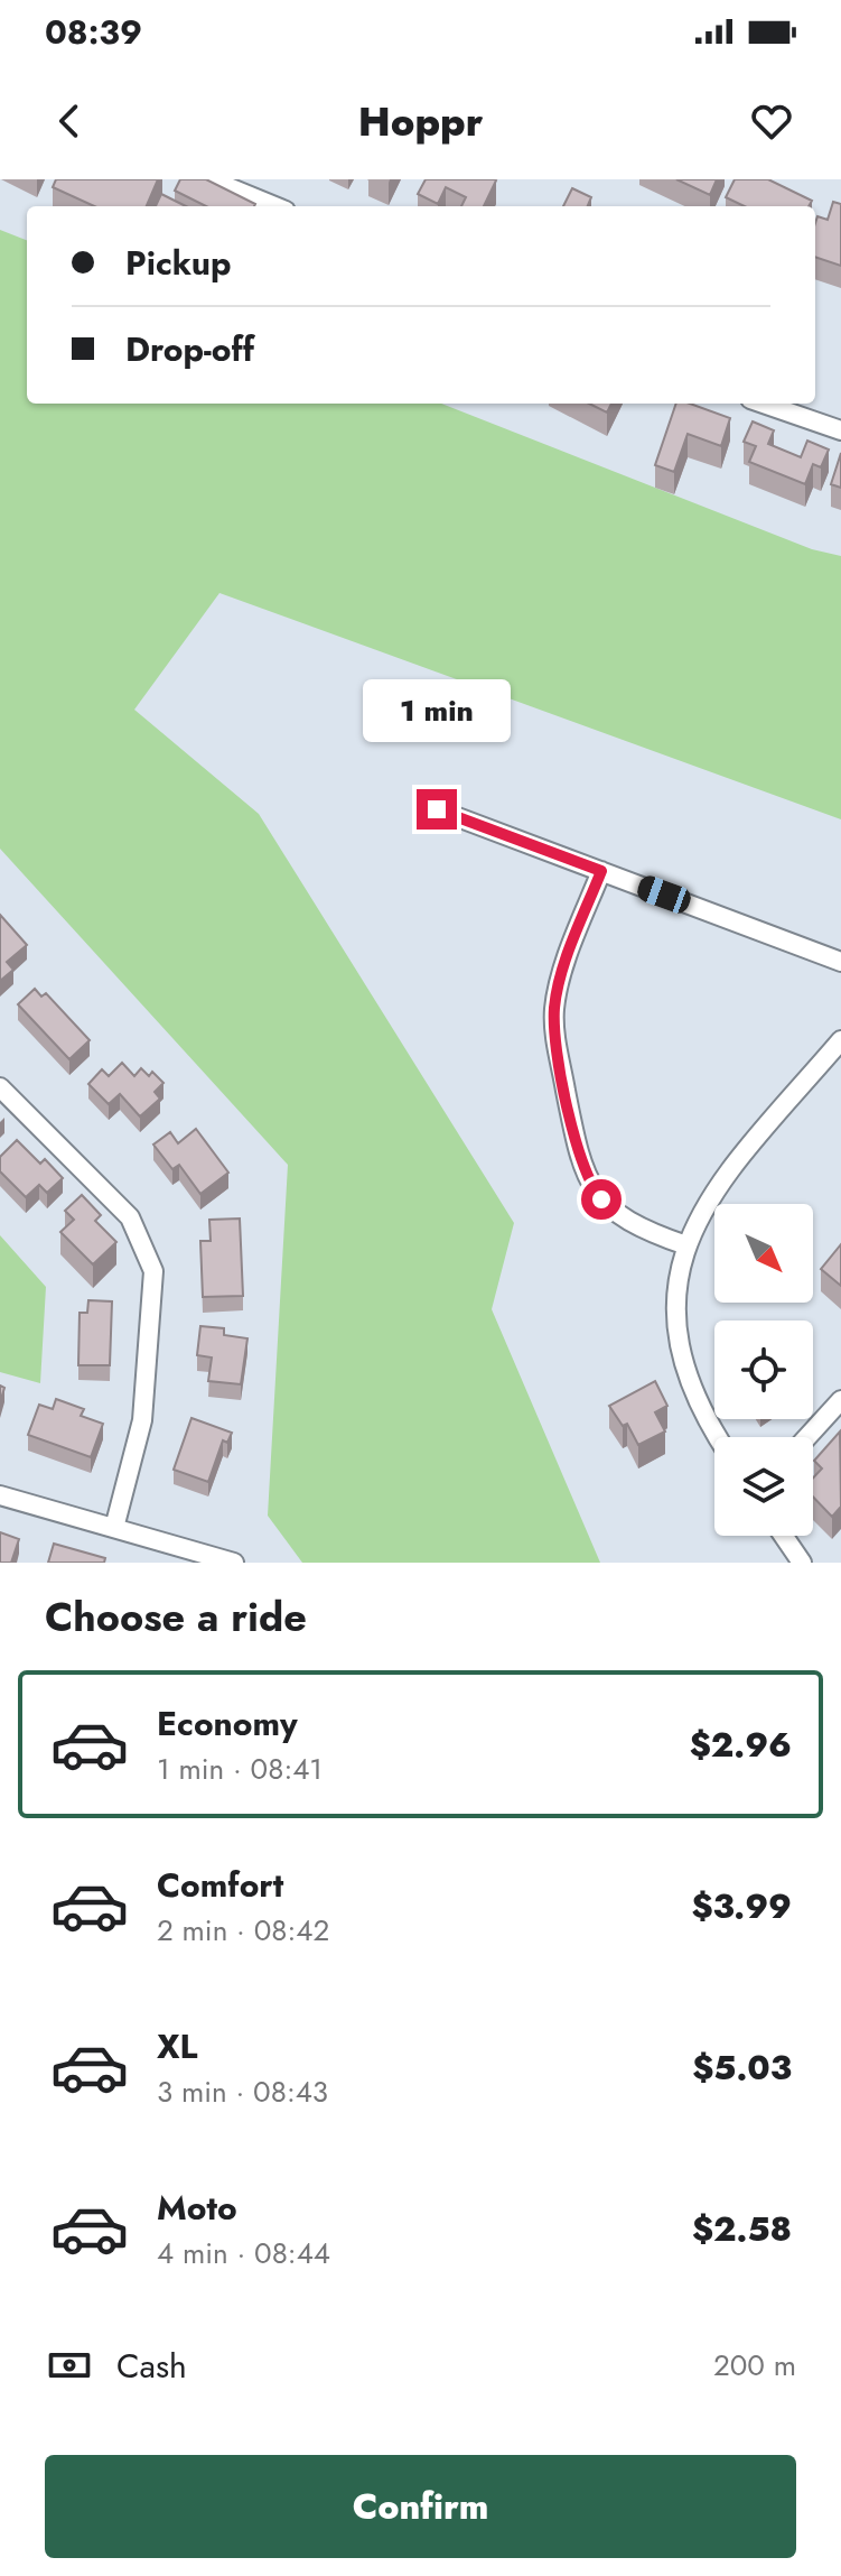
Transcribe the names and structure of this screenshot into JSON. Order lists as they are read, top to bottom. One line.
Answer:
{"north":"bottom right","page":{"status":"08:39","header":"Hoppr","banner":["Pickup","Drop-off"],"bubble":"1 min","heading":"Choose a ride","list":[{"name":"Economy","note":"1 min · 08:41","value":"$2.96"},{"name":"Comfort","note":"2 min · 08:42","value":"$3.99"},{"name":"XL","note":"3 min · 08:43","value":"$5.03"},{"name":"Moto","note":"4 min · 08:44","value":"$2.58"}],"pay":["Cash","200 m"],"buttons":"Confirm"}}
